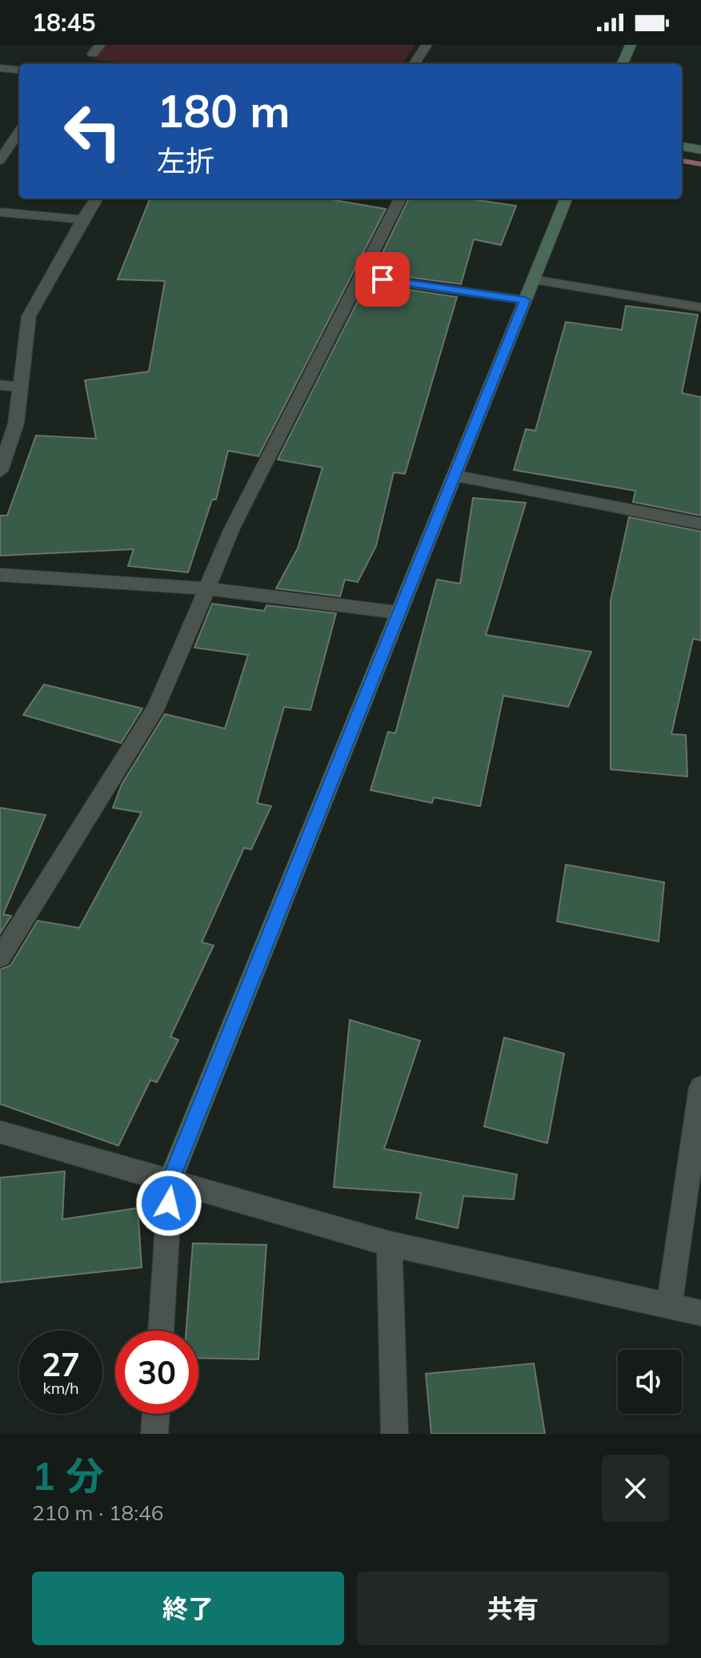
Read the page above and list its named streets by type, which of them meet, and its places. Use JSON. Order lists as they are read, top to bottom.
{
  "page": {
    "status": "18:45",
    "turn": ["180 m", "左折"],
    "speed": "27 km/h",
    "limit": "30",
    "heading": ["1 分", "210 m · 18:46"],
    "buttons": ["終了", "共有"]
  }
}
